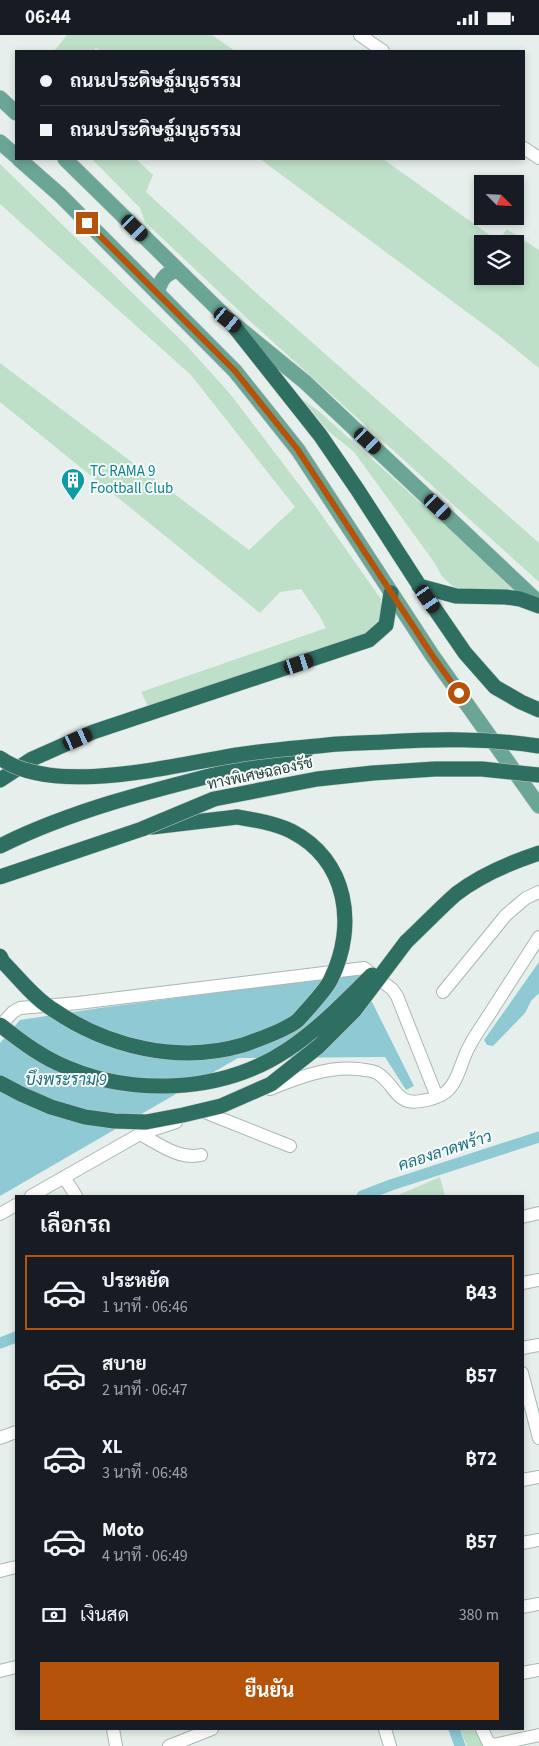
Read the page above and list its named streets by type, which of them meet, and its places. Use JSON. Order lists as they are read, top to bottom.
{
  "streets": {
    "highway": ["ทางพิเศษฉลองรัช"]
  },
  "water": ["บึงพระราม 9", "คลองลาดพร้าว"],
  "places": {
    "building": ["TC RAMA 9 Football Club"]
  },
  "north": "bottom right",
  "page": {
    "status": "06:44",
    "banner": ["ถนนประดิษฐ์มนูธรรม", "ถนนประดิษฐ์มนูธรรม"],
    "heading": "เลือกรถ",
    "list": [
      {
        "name": "ประหยัด",
        "note": "1 นาที · 06:46",
        "value": "฿43"
      },
      {
        "name": "สบาย",
        "note": "2 นาที · 06:47",
        "value": "฿57"
      },
      {
        "name": "XL",
        "note": "3 นาที · 06:48",
        "value": "฿72"
      },
      {
        "name": "Moto",
        "note": "4 นาที · 06:49",
        "value": "฿57"
      }
    ],
    "pay": ["เงินสด", "380 m"],
    "buttons": "ยืนยัน"
  }
}
